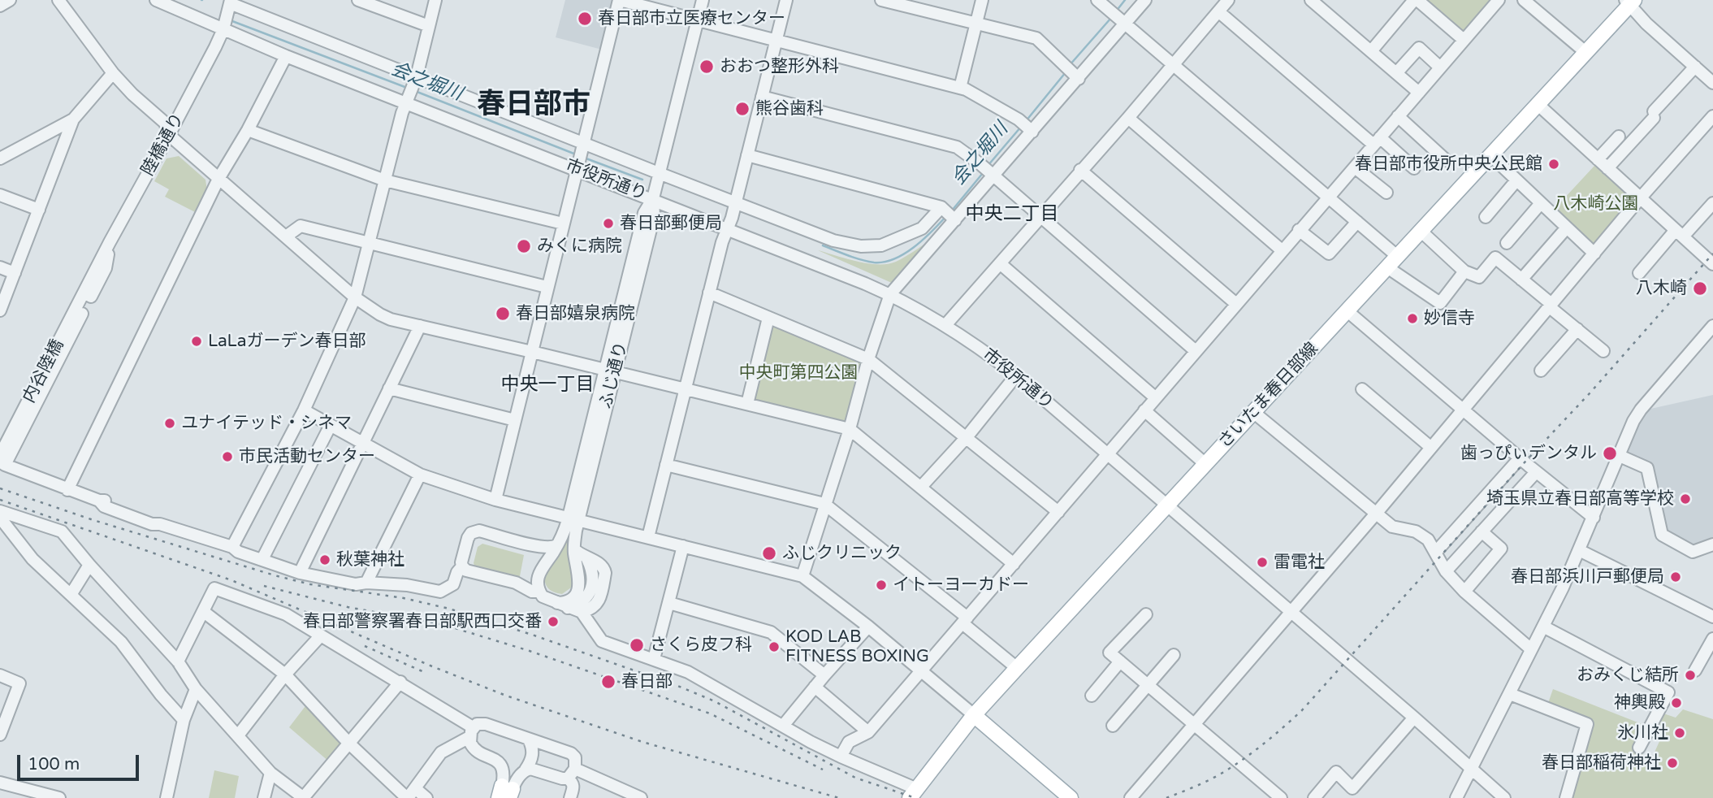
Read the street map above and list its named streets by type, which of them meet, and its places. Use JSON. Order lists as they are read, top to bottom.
{
  "streets": {
    "main road": ["さいたま春日部線"],
    "street": [
      "陸橋通り",
      "市役所通り",
      "内谷陸橋",
      "ふじ通り"
    ]
  },
  "crossings": [
    ["陸橋通り", "市役所通り"],
    ["陸橋通り", "内谷陸橋"],
    ["市役所通り", "ふじ通り"],
    ["市役所通り", "さいたま春日部線"]
  ],
  "districts": ["春日部市", "中央二丁目", "中央一丁目"],
  "water": ["会之堀川"],
  "parks": ["八木崎公園", "中央町第四公園"],
  "places": [
    "春日部市立医療センター",
    "おおつ整形外科",
    "熊谷歯科",
    "春日部市役所中央公民館",
    "春日部郵便局",
    "みくに病院",
    "八木崎",
    "春日部嬉泉病院",
    "妙信寺",
    "LaLaガーデン春日部",
    "ユナイテッド・シネマ",
    "歯っぴぃデンタル",
    "市民活動センター",
    "埼玉県立春日部高等学校",
    "ふじクリニック",
    "秋葉神社",
    "雷電社",
    "春日部浜川戸郵便局",
    "イトーヨーカドー",
    "春日部警察署春日部駅西口交番",
    "さくら皮フ科",
    "KOD LAB FITNESS BOXING",
    "おみくじ結所",
    "春日部",
    "神輿殿",
    "氷川社",
    "春日部稲荷神社"
  ],
  "scale_bar": "100 m"
}
